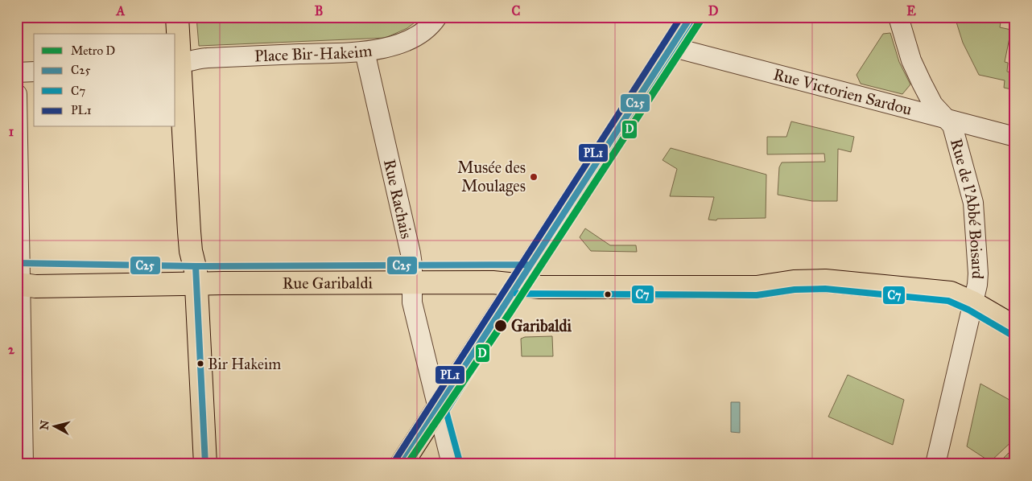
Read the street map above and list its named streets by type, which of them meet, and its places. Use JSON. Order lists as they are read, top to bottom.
{
  "streets": {
    "main road": ["Rue Garibaldi"],
    "street": [
      "Place Bir-Hakeim",
      "Rue Victorien Sardou",
      "Rue Rachais",
      "Rue de l'Abbé Boisard"
    ]
  },
  "crossings": [
    ["Place Bir-Hakeim", "Rue Rachais"],
    ["Rue Victorien Sardou", "Rue de l'Abbé Boisard"],
    ["Rue Rachais", "Rue Garibaldi"],
    ["Rue de l'Abbé Boisard", "Rue Garibaldi"]
  ],
  "places": ["Musée des Moulages", "Garibaldi", "Bir Hakeim"],
  "lines": [
    "metro line D",
    "transit line C25",
    "transit line PL1",
    "transit line C7"
  ],
  "legend": [
    "Metro D",
    "C25",
    "C7",
    "PL1"
  ],
  "north": "left",
  "grid": {
    "columns": [
      "A",
      "B",
      "C",
      "D",
      "E"
    ],
    "rows": ["1", "2"]
  }
}
